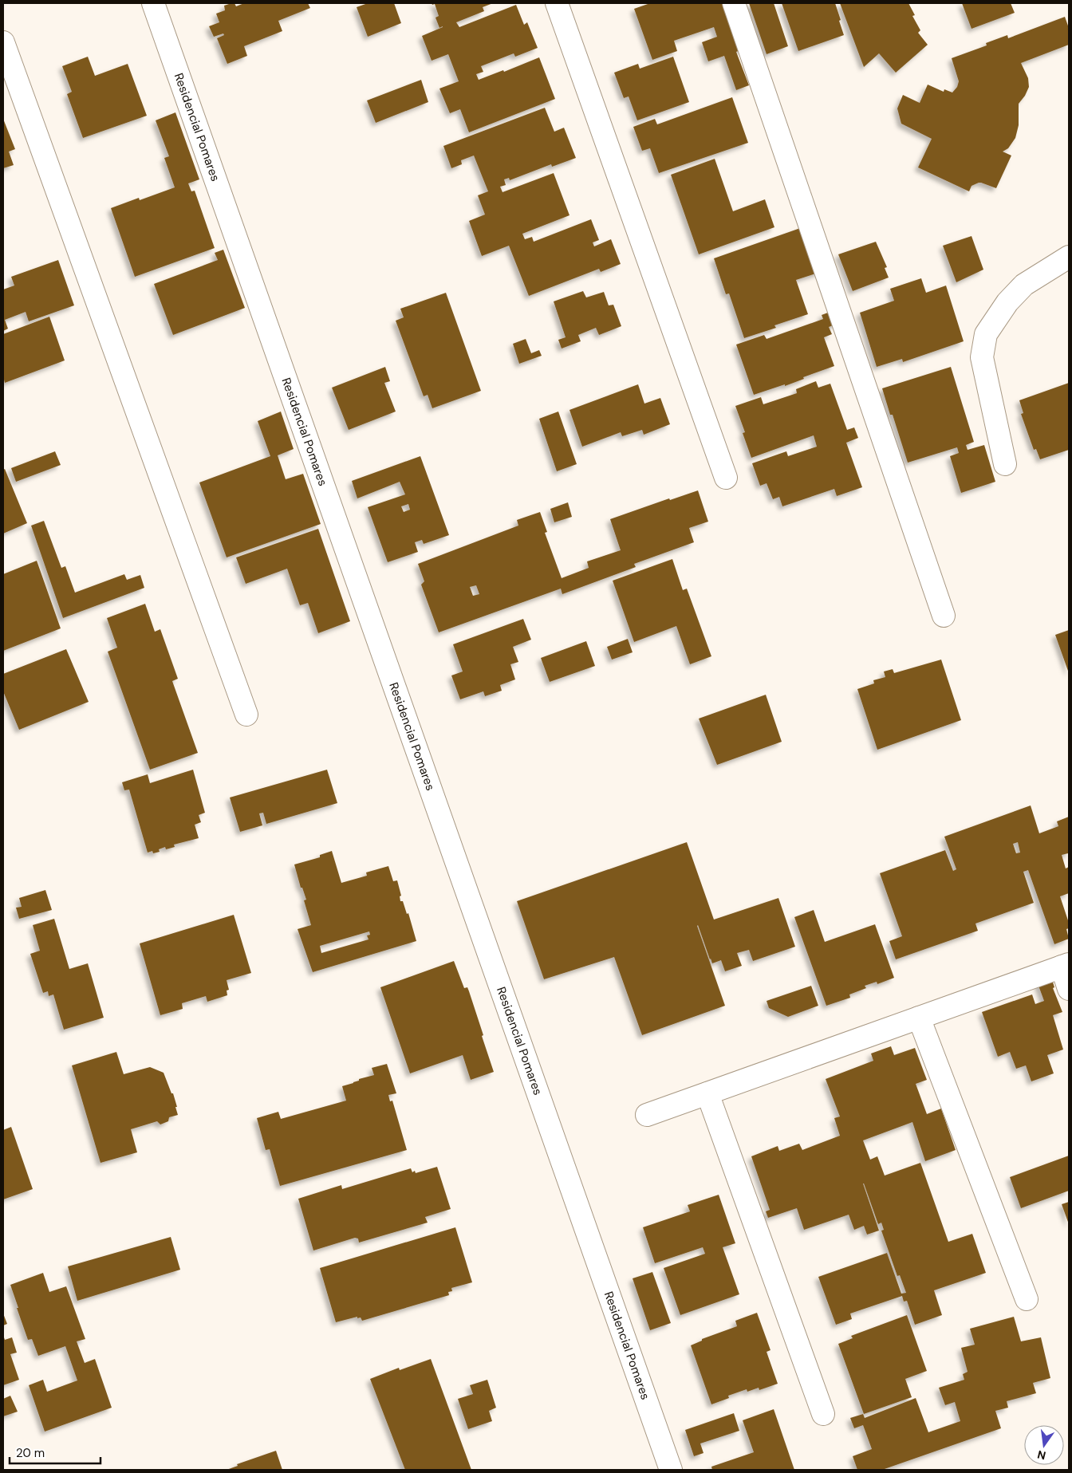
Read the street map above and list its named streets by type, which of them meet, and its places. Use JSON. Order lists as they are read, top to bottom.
{
  "streets": {
    "street": ["Residencial Pomares"]
  },
  "scale_bar": "20 m",
  "north": "bottom"
}
